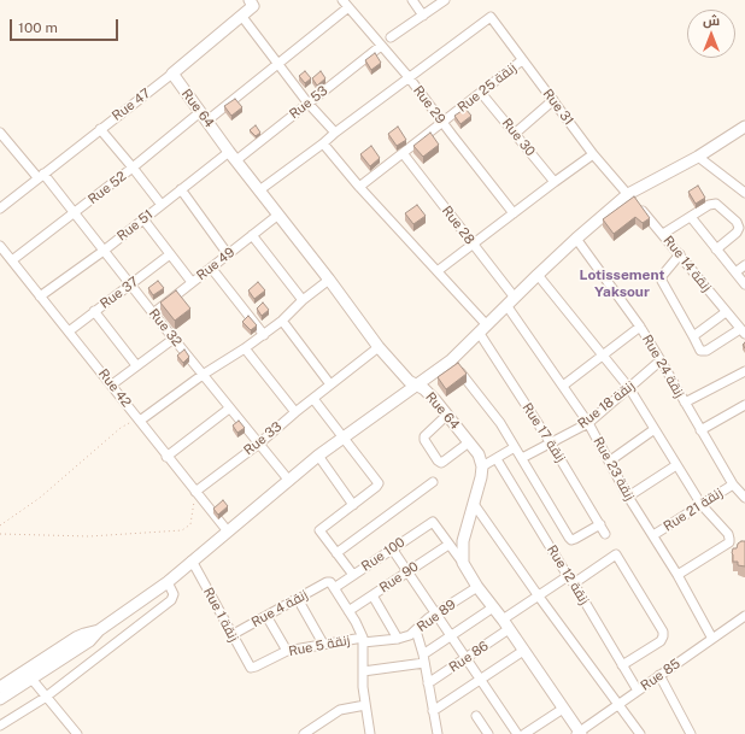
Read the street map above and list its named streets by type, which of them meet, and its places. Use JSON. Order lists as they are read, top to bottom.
{
  "streets": {
    "street": [
      "Rue 25 زنقة",
      "Rue 53",
      "Rue 47",
      "Rue 29",
      "Rue 31",
      "Rue 64",
      "Rue 30",
      "Rue 52",
      "Rue 51",
      "Rue 28",
      "Rue 49",
      "Rue 14 زنقة",
      "Rue 37",
      "Rue 32",
      "Rue 24 زنقة",
      "Rue 42",
      "Rue 18 زنقة",
      "Rue 17 زنقة",
      "Rue 33",
      "Rue 23 زنقة",
      "Rue 21 زنقة",
      "Rue 100",
      "Rue 12 زنقة",
      "Rue 90",
      "Rue 4 زنقة",
      "Rue 1 زنقة",
      "Rue 89",
      "Rue 5 زنقة",
      "Rue 86",
      "Rue 85"
    ]
  },
  "crossings": [
    ["Rue 25 زنقة", "Rue 29"],
    ["Rue 25 زنقة", "Rue 31"],
    ["Rue 25 زنقة", "Rue 30"],
    ["Rue 25 زنقة", "Rue 28"],
    ["Rue 53", "Rue 29"],
    ["Rue 53", "Rue 64"],
    ["Rue 53", "Rue 51"],
    ["Rue 47", "Rue 64"],
    ["Rue 47", "Rue 32"],
    ["Rue 29", "Rue 31"],
    ["Rue 29", "Rue 52"],
    ["Rue 31", "Rue 14 زنقة"],
    ["Rue 64", "Rue 52"],
    ["Rue 64", "Rue 51"],
    ["Rue 64", "Rue 49"],
    ["Rue 52", "Rue 32"],
    ["Rue 52", "Rue 42"],
    ["Rue 51", "Rue 32"],
    ["Rue 51", "Rue 42"],
    ["Rue 28", "Rue 23 زنقة"],
    ["Rue 49", "Rue 32"],
    ["Rue 37", "Rue 32"],
    ["Rue 37", "Rue 42"],
    ["Rue 32", "Rue 33"],
    ["Rue 24 زنقة", "Rue 18 زنقة"],
    ["Rue 24 زنقة", "Rue 21 زنقة"],
    ["Rue 42", "Rue 33"],
    ["Rue 18 زنقة", "Rue 17 زنقة"],
    ["Rue 18 زنقة", "Rue 23 زنقة"],
    ["Rue 23 زنقة", "Rue 21 زنقة"],
    ["Rue 23 زنقة", "Rue 85"],
    ["Rue 100", "Rue 90"],
    ["Rue 100", "Rue 4 زنقة"],
    ["Rue 12 زنقة", "Rue 86"],
    ["Rue 12 زنقة", "Rue 85"],
    ["Rue 4 زنقة", "Rue 1 زنقة"],
    ["Rue 1 زنقة", "Rue 5 زنقة"],
    ["Rue 89", "Rue 5 زنقة"]
  ],
  "districts": ["Lotissement Yaksour"],
  "scale_bar": "100 m",
  "north": "top"
}
